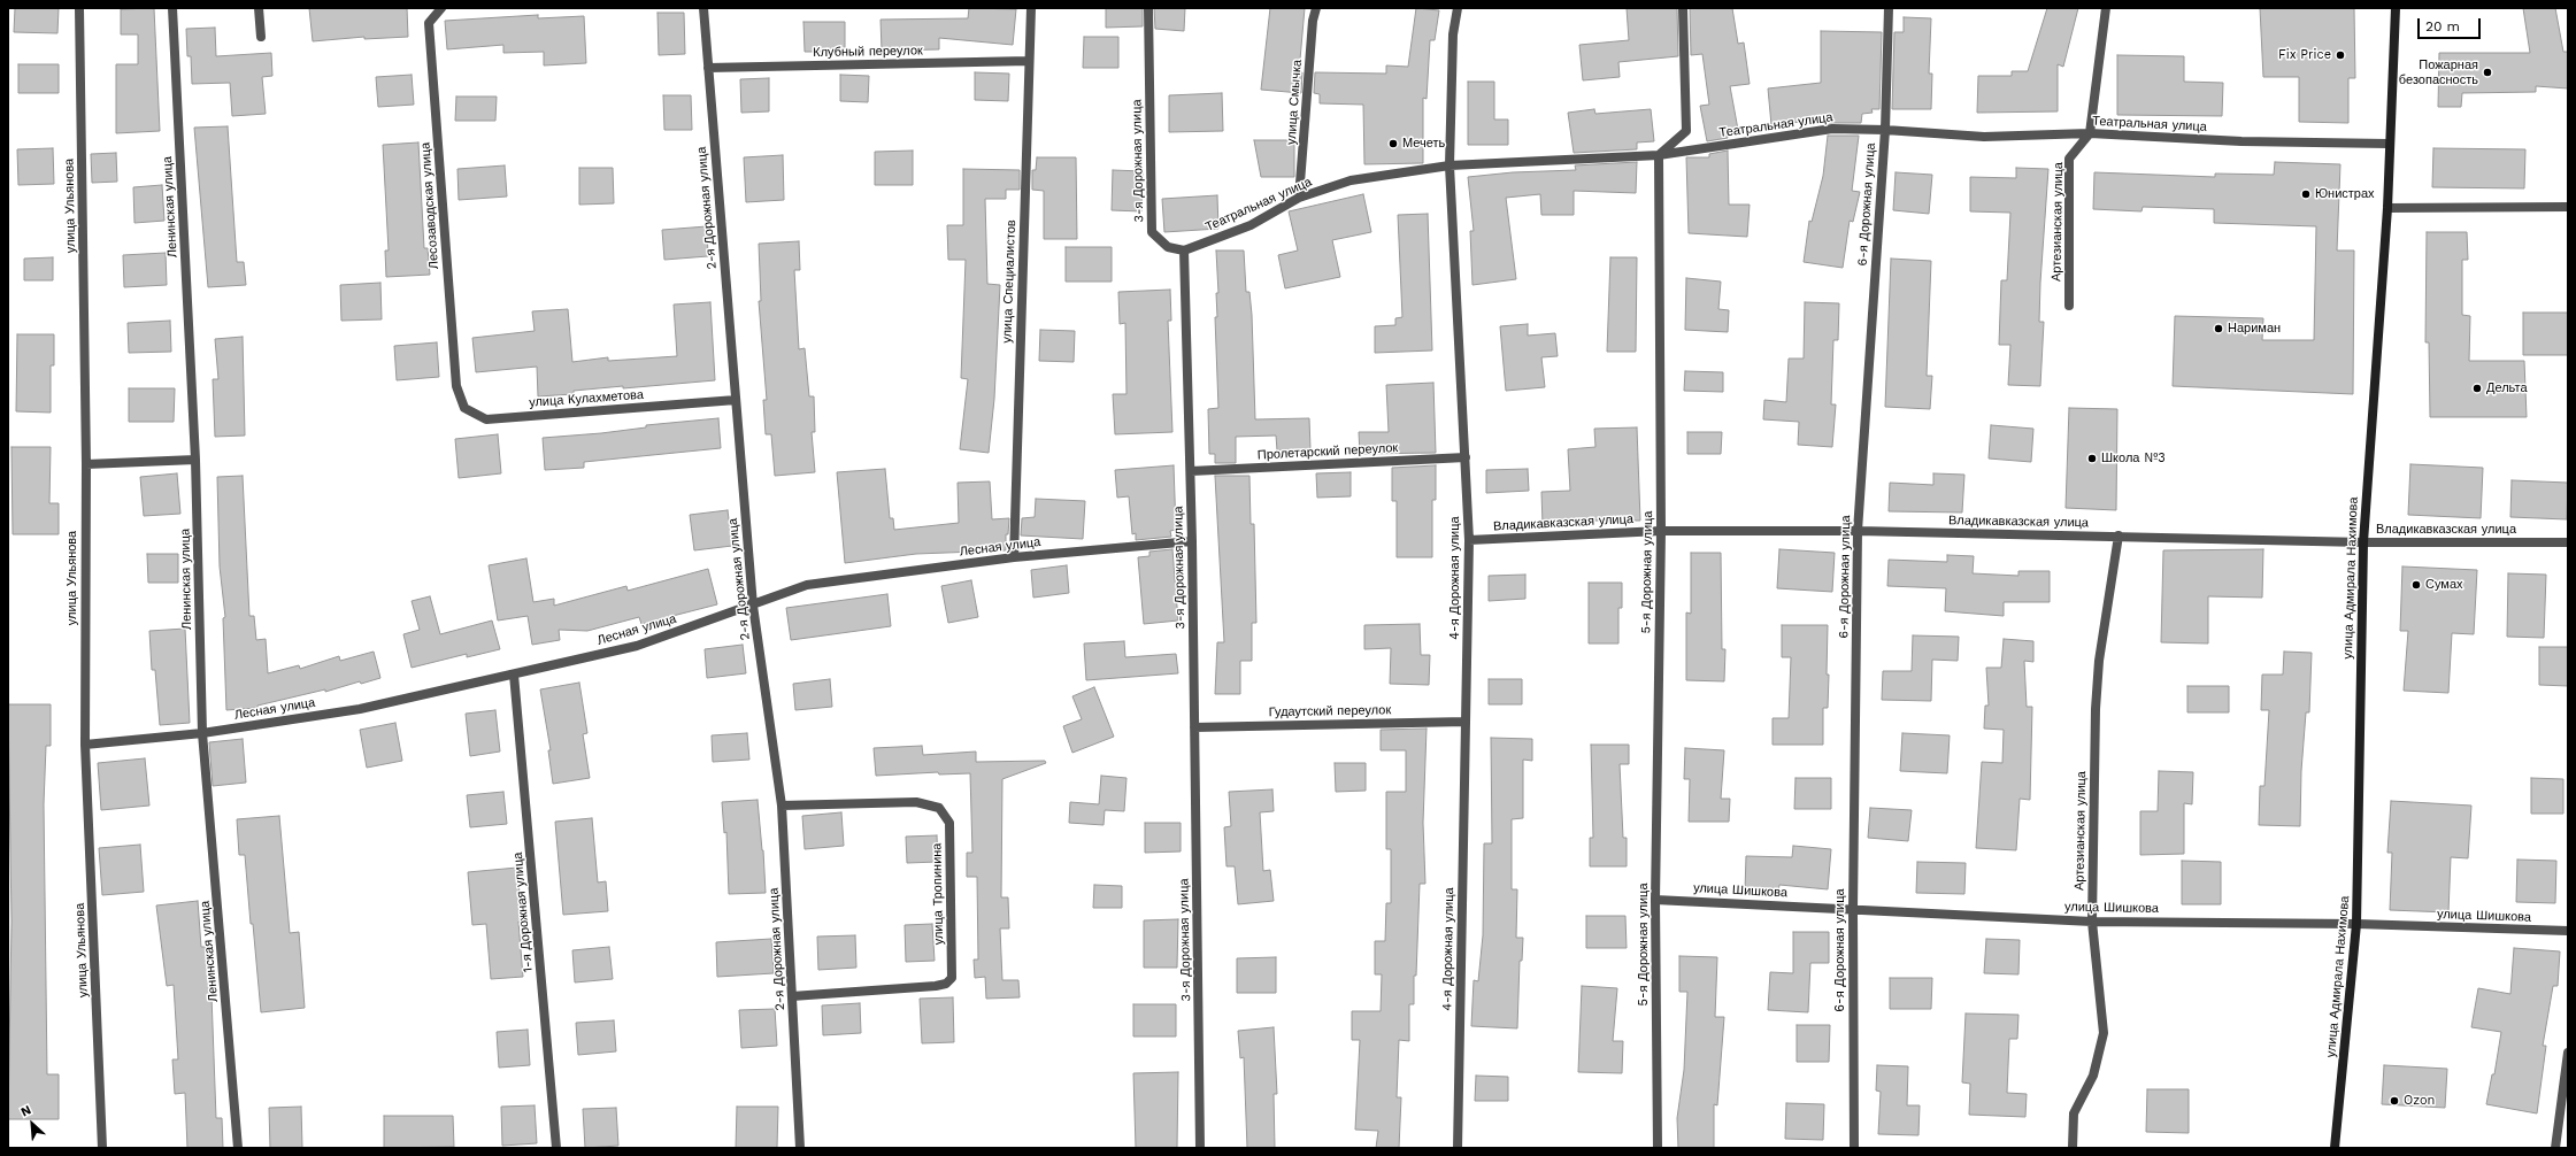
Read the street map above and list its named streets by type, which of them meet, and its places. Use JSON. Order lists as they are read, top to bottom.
{
  "streets": {
    "main road": ["улица Адмирала Нахимова"],
    "street": [
      "Клубный переулок",
      "улица Смычка",
      "Театральная улица",
      "3-я Дорожная улица",
      "6-я Дорожная улица",
      "улица Ульянова",
      "Лесозаводская улица",
      "Ленинская улица",
      "2-я Дорожная улица",
      "Артезианская улица",
      "улица Специалистов",
      "улица Кулахметова",
      "Пролетарский переулок",
      "Владикавказская улица",
      "Лесная улица",
      "5-я Дорожная улица",
      "4-я Дорожная улица",
      "Гудаутский переулок",
      "улица Шишкова",
      "улица Тропинина",
      "1-я Дорожная улица"
    ]
  },
  "crossings": [
    ["Клубный переулок", "2-я Дорожная улица"],
    ["Клубный переулок", "улица Специалистов"],
    ["улица Смычка", "Театральная улица"],
    ["Театральная улица", "3-я Дорожная улица"],
    ["Театральная улица", "6-я Дорожная улица"],
    ["Театральная улица", "Артезианская улица"],
    ["Театральная улица", "5-я Дорожная улица"],
    ["Театральная улица", "4-я Дорожная улица"],
    ["Театральная улица", "улица Адмирала Нахимова"],
    ["3-я Дорожная улица", "Пролетарский переулок"],
    ["3-я Дорожная улица", "Лесная улица"],
    ["3-я Дорожная улица", "Гудаутский переулок"],
    ["6-я Дорожная улица", "Владикавказская улица"],
    ["6-я Дорожная улица", "улица Шишкова"],
    ["улица Ульянова", "Лесная улица"],
    ["Лесозаводская улица", "улица Кулахметова"],
    ["Ленинская улица", "Лесная улица"],
    ["2-я Дорожная улица", "улица Кулахметова"],
    ["2-я Дорожная улица", "Лесная улица"],
    ["2-я Дорожная улица", "улица Тропинина"],
    ["Артезианская улица", "Владикавказская улица"],
    ["Артезианская улица", "улица Шишкова"],
    ["улица Специалистов", "Лесная улица"],
    ["Пролетарский переулок", "4-я Дорожная улица"],
    ["Владикавказская улица", "5-я Дорожная улица"],
    ["Владикавказская улица", "4-я Дорожная улица"],
    ["Владикавказская улица", "улица Адмирала Нахимова"],
    ["Лесная улица", "1-я Дорожная улица"],
    ["5-я Дорожная улица", "улица Шишкова"],
    ["4-я Дорожная улица", "Гудаутский переулок"],
    ["улица Адмирала Нахимова", "улица Шишкова"]
  ],
  "places": [
    "Fix Price",
    "Пожарная безопасность",
    "Мечеть",
    "Юнистрах",
    "Нариман",
    "Дельта",
    "Школа №3",
    "Сумах",
    "Ozon"
  ],
  "scale_bar": "20 m",
  "north": "top left"
}
